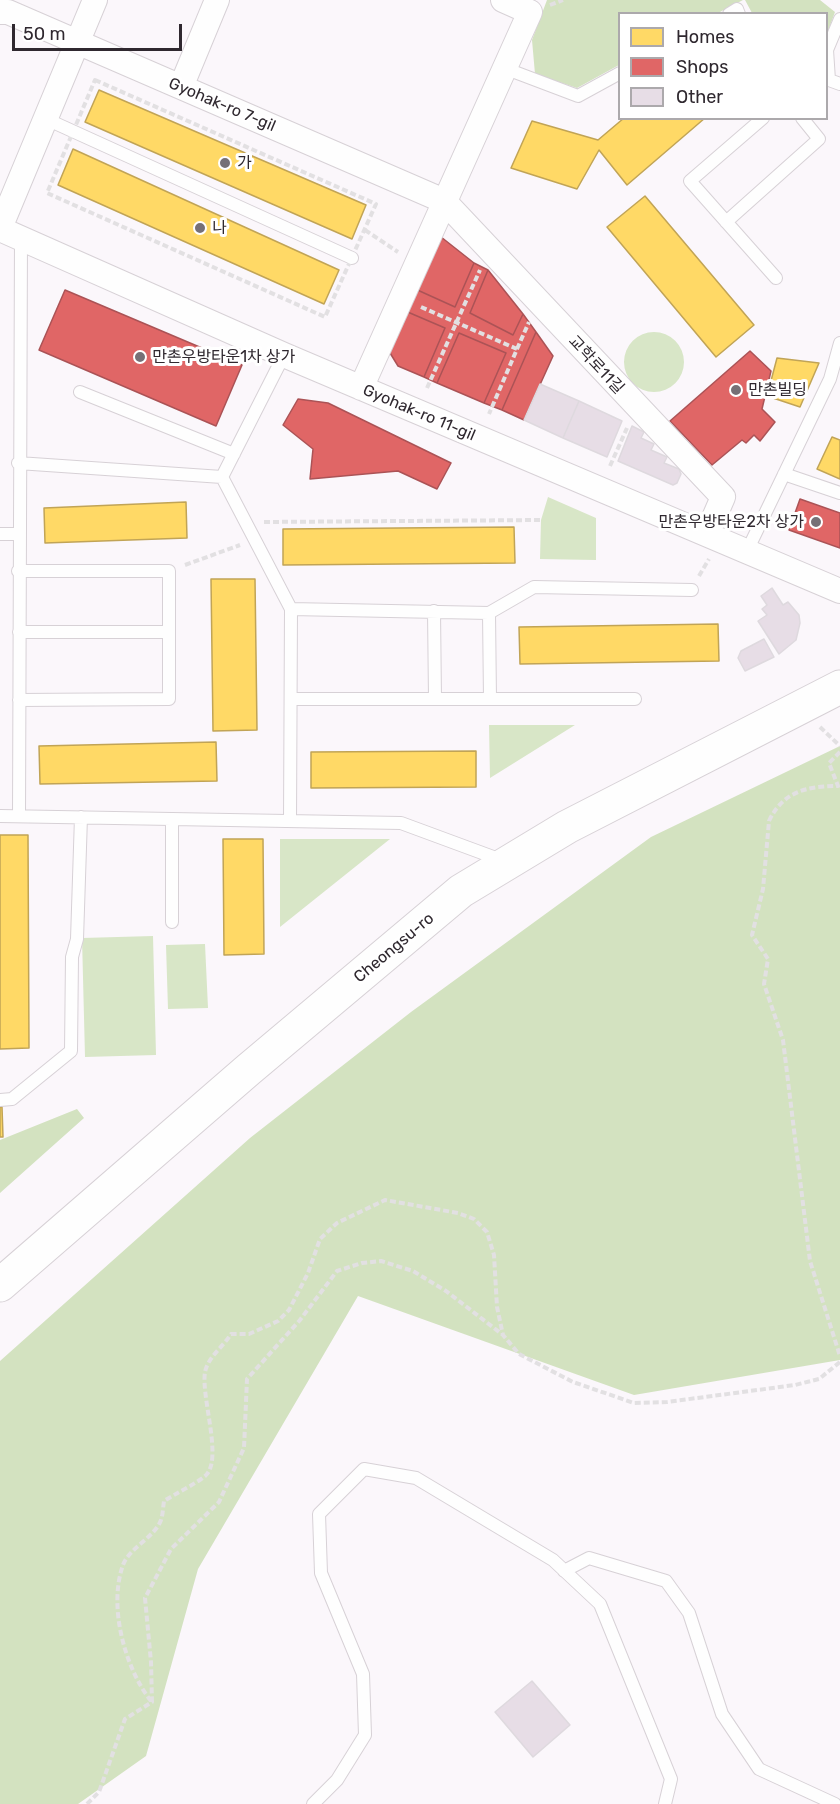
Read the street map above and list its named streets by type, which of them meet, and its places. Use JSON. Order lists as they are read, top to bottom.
{
  "streets": {
    "main road": ["Cheongsu-ro"],
    "street": ["Gyohak-ro 7-gil", "교학로11길", "Gyohak-ro 11-gil"]
  },
  "crossings": [
    ["Gyohak-ro 7-gil", "교학로11길"],
    ["교학로11길", "Gyohak-ro 11-gil"]
  ],
  "places": [
    "가",
    "나",
    "만촌우방타운1차 상가",
    "만촌빌딩",
    "만촌우방타운2차 상가"
  ],
  "legend": ["Homes", "Shops", "Other"],
  "scale_bar": "50 m"
}
